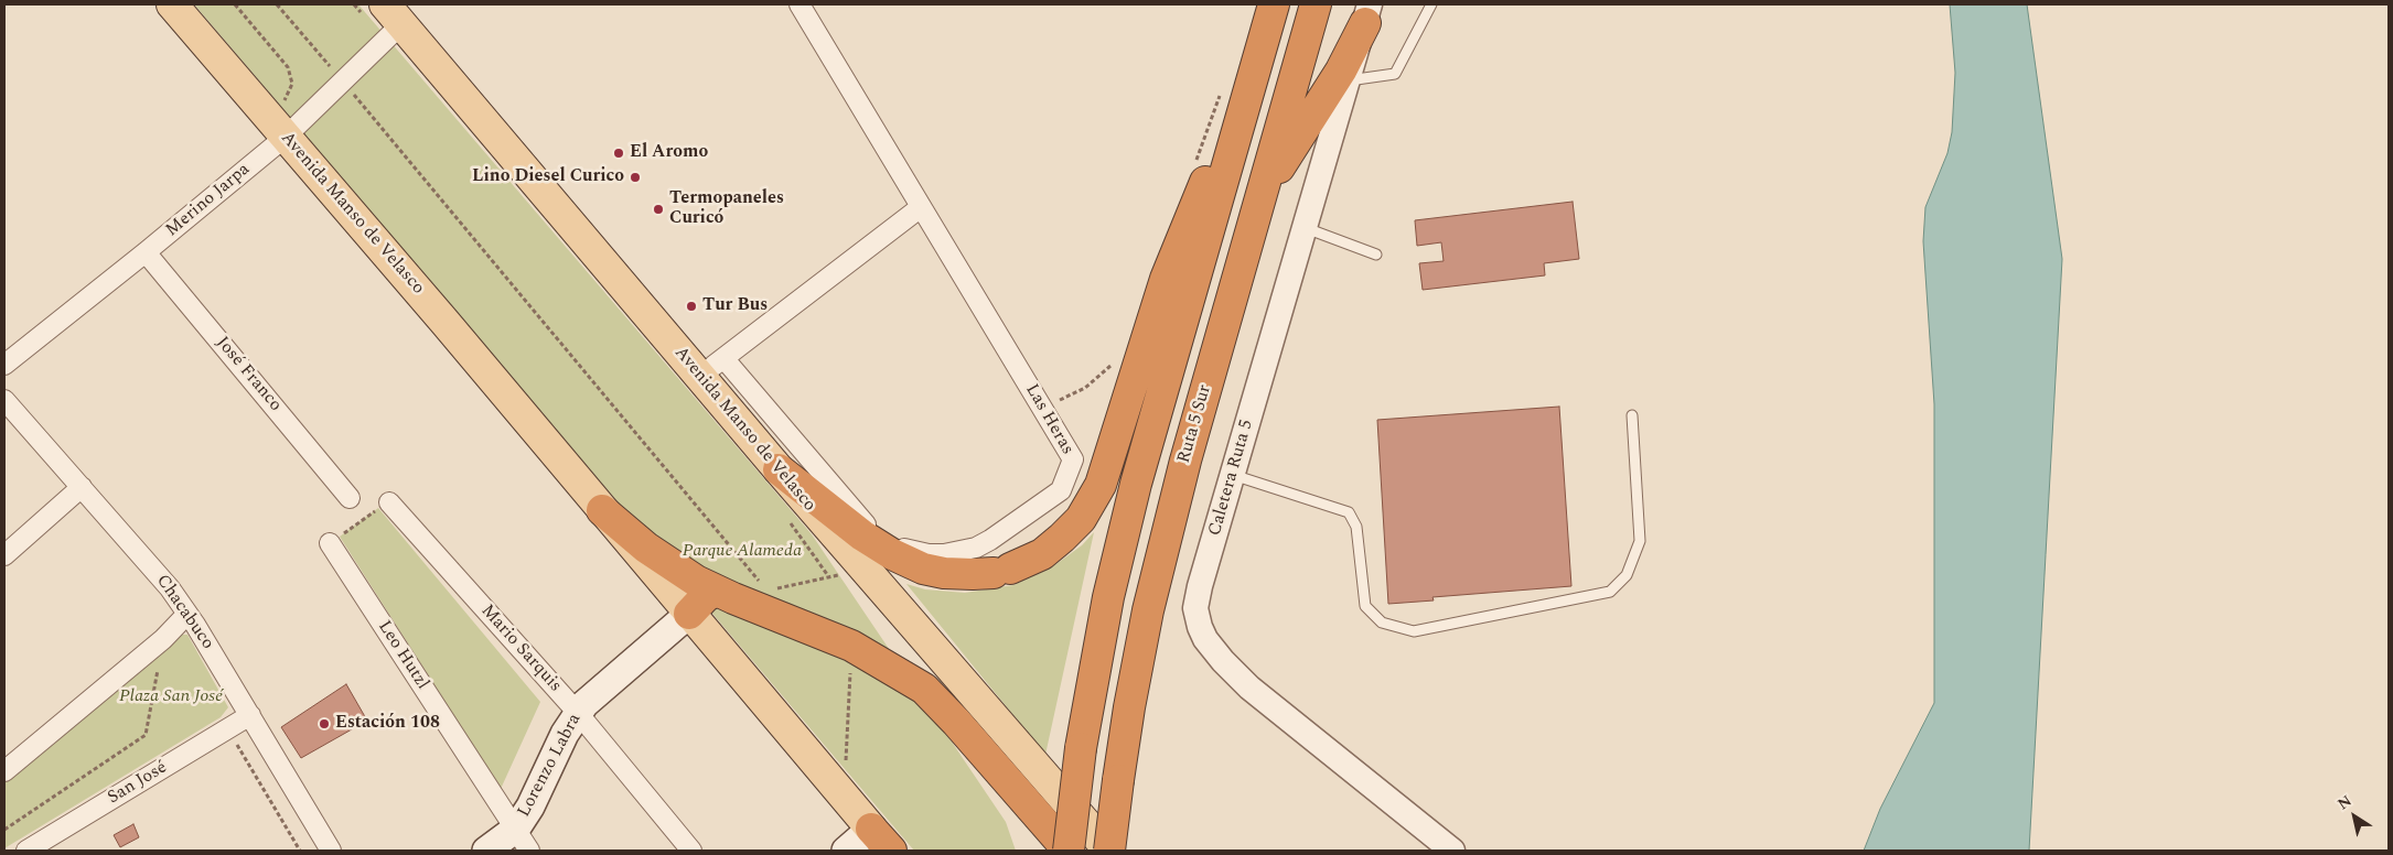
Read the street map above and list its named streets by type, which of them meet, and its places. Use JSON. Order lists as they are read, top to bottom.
{
  "streets": {
    "highway": ["Ruta 5 Sur"],
    "main road": ["Avenida Manso de Velasco", "Lorenzo Labra"],
    "street": [
      "Merino Jarpa",
      "José Franco",
      "Las Heras",
      "Caletera Ruta 5",
      "Chacabuco",
      "Mario Sarquis",
      "Leo Hutzl",
      "San José"
    ]
  },
  "crossings": [
    ["Merino Jarpa", "Avenida Manso de Velasco"],
    ["Merino Jarpa", "José Franco"],
    ["Avenida Manso de Velasco", "Ruta 5 Sur"],
    ["Avenida Manso de Velasco", "Lorenzo Labra"],
    ["Chacabuco", "San José"],
    ["Mario Sarquis", "Lorenzo Labra"],
    ["Leo Hutzl", "Lorenzo Labra"]
  ],
  "parks": ["Parque Alameda", "Plaza San José"],
  "places": [
    "El Aromo",
    "Lino Diesel Curico",
    "Termopaneles Curicó",
    "Tur Bus",
    "Estación 108"
  ],
  "north": "top left"
}
